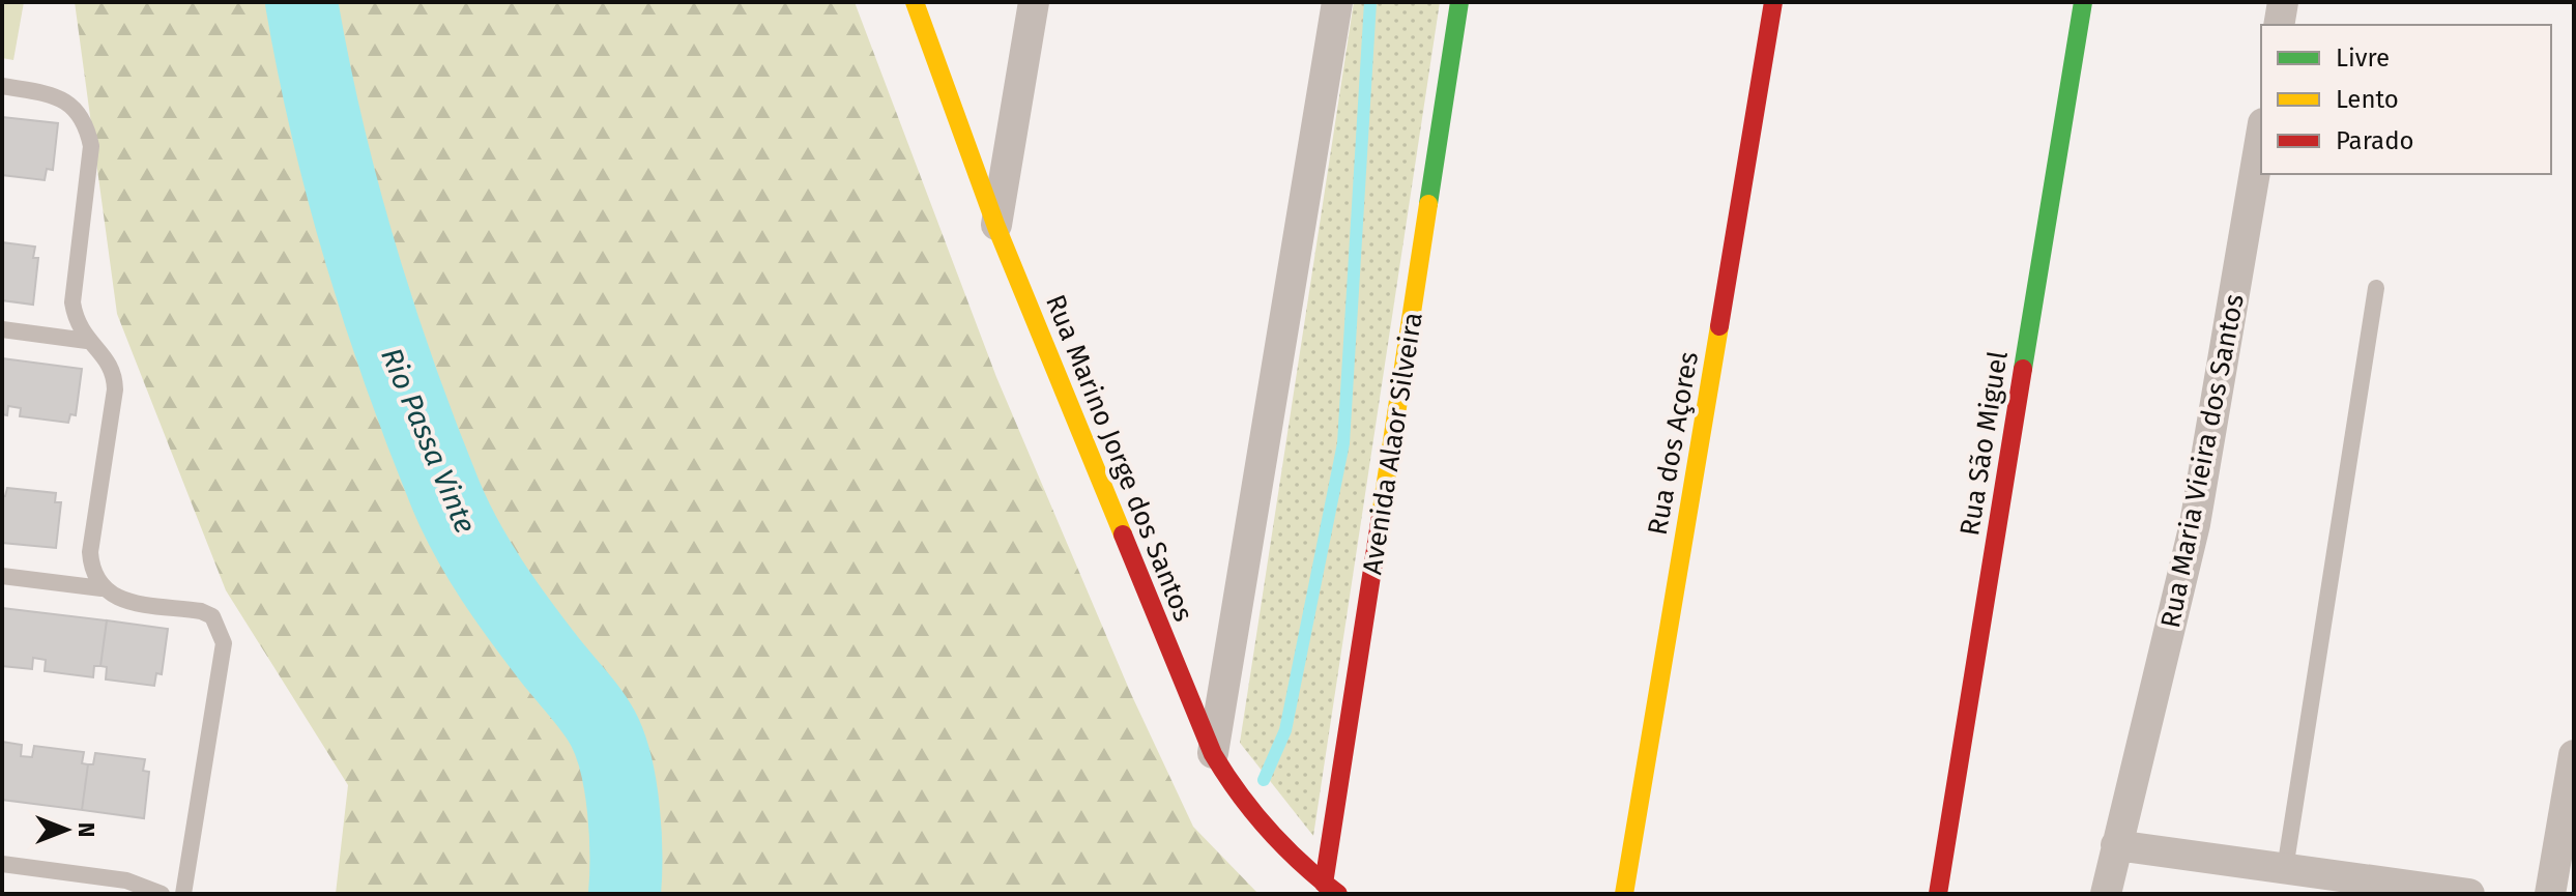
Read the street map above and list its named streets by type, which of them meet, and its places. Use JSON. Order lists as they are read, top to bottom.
{
  "streets": {
    "street": [
      "Avenida Alaor Silveira",
      "Rua dos Açores",
      "Rua São Miguel",
      "Rua Marino Jorge dos Santos",
      "Rua Maria Vieira dos Santos"
    ]
  },
  "crossings": [
    ["Avenida Alaor Silveira", "Rua Marino Jorge dos Santos"]
  ],
  "water": ["Rio Passa Vinte"],
  "legend": ["Livre", "Lento", "Parado"],
  "north": "right"
}
